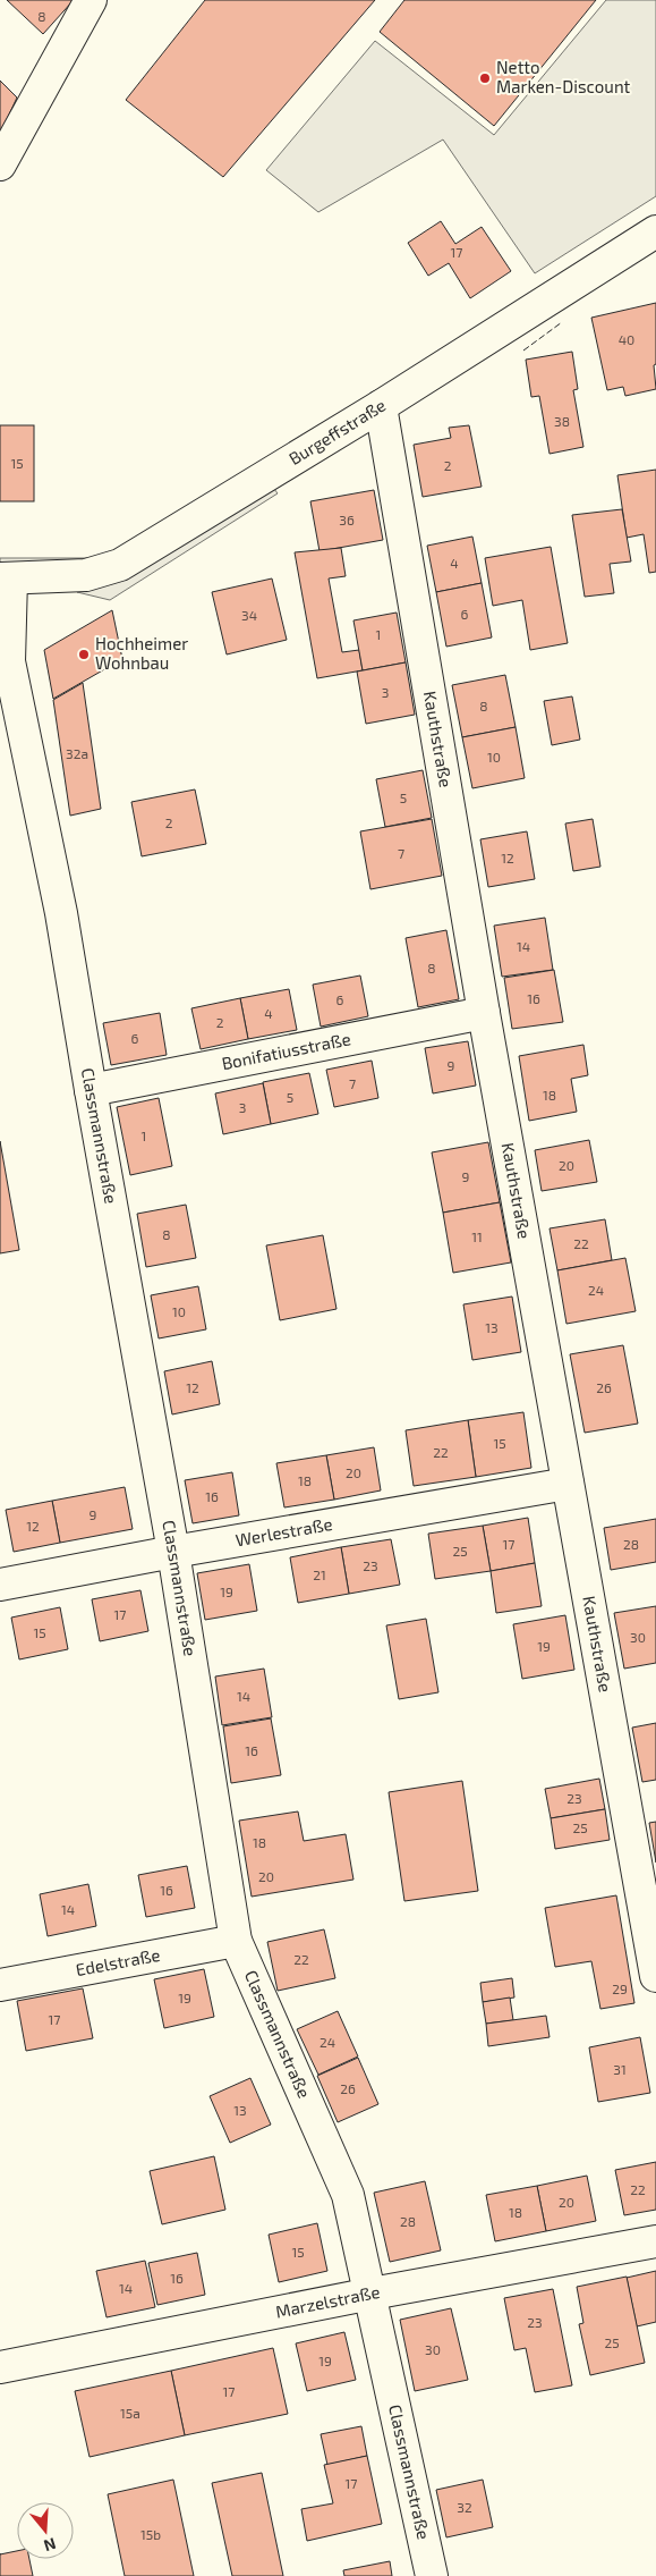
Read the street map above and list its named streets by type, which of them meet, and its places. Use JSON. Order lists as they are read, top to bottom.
{
  "streets": {
    "street": [
      "Burgeffstraße",
      "Kauthstraße",
      "Bonifatiusstraße",
      "Classmannstraße",
      "Werlestraße",
      "Edelstraße",
      "Marzelstraße"
    ]
  },
  "crossings": [
    ["Burgeffstraße", "Kauthstraße"],
    ["Burgeffstraße", "Classmannstraße"],
    ["Kauthstraße", "Bonifatiusstraße"],
    ["Kauthstraße", "Werlestraße"],
    ["Bonifatiusstraße", "Classmannstraße"],
    ["Classmannstraße", "Werlestraße"],
    ["Classmannstraße", "Edelstraße"],
    ["Classmannstraße", "Marzelstraße"]
  ],
  "places": ["Netto Marken-Discount", "Hochheimer Wohnbau"],
  "house_numbers": [
    "8",
    "17",
    "40",
    "38",
    "15",
    "2",
    "36",
    "4",
    "6",
    "34",
    "1",
    "3",
    "8",
    "32a",
    "10",
    "5",
    "2",
    "7",
    "12",
    "14",
    "8",
    "16",
    "6",
    "4",
    "2",
    "6",
    "9",
    "7",
    "18",
    "5",
    "3",
    "1",
    "20",
    "9",
    "8",
    "11",
    "22",
    "24",
    "10",
    "13",
    "12",
    "26",
    "15",
    "22",
    "20",
    "18",
    "16",
    "9",
    "12",
    "17",
    "28",
    "25",
    "23",
    "21",
    "19",
    "17",
    "15",
    "30",
    "19",
    "14",
    "16",
    "23",
    "25",
    "18",
    "20",
    "16",
    "14",
    "22",
    "29",
    "19",
    "17",
    "24",
    "31",
    "26",
    "13",
    "22",
    "20",
    "18",
    "28",
    "15",
    "16",
    "14",
    "23",
    "25",
    "30",
    "19",
    "17",
    "15a",
    "17",
    "32",
    "15b"
  ],
  "north": "bottom"
}
